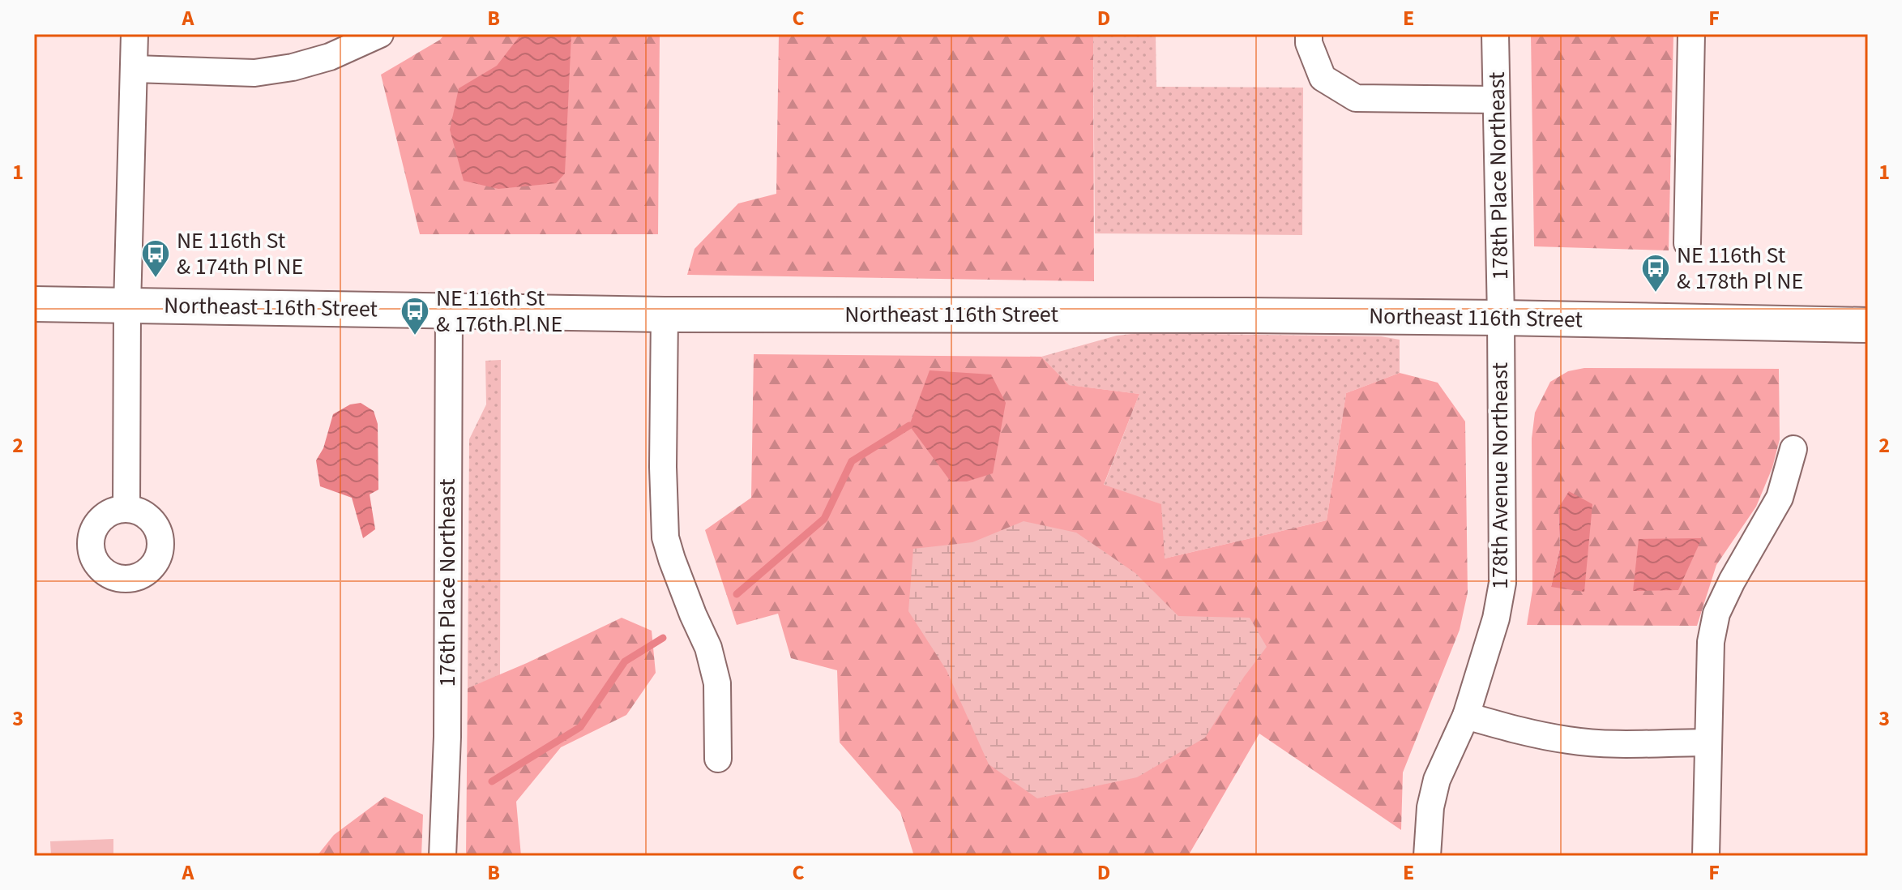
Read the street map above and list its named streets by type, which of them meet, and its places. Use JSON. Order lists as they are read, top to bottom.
{
  "streets": {
    "street": [
      "178th Place Northeast",
      "Northeast 116th Street",
      "178th Avenue Northeast",
      "176th Place Northeast"
    ]
  },
  "crossings": [
    ["178th Place Northeast", "Northeast 116th Street"],
    ["178th Place Northeast", "178th Avenue Northeast"],
    ["Northeast 116th Street", "178th Avenue Northeast"],
    ["Northeast 116th Street", "176th Place Northeast"]
  ],
  "places": {
    "bus stop": ["NE 116th St & 174th Pl NE", "NE 116th St & 178th Pl NE", "NE 116th St & 176th Pl NE"]
  },
  "grid": {
    "columns": [
      "A",
      "B",
      "C",
      "D",
      "E",
      "F"
    ],
    "rows": ["1", "2", "3"]
  }
}
